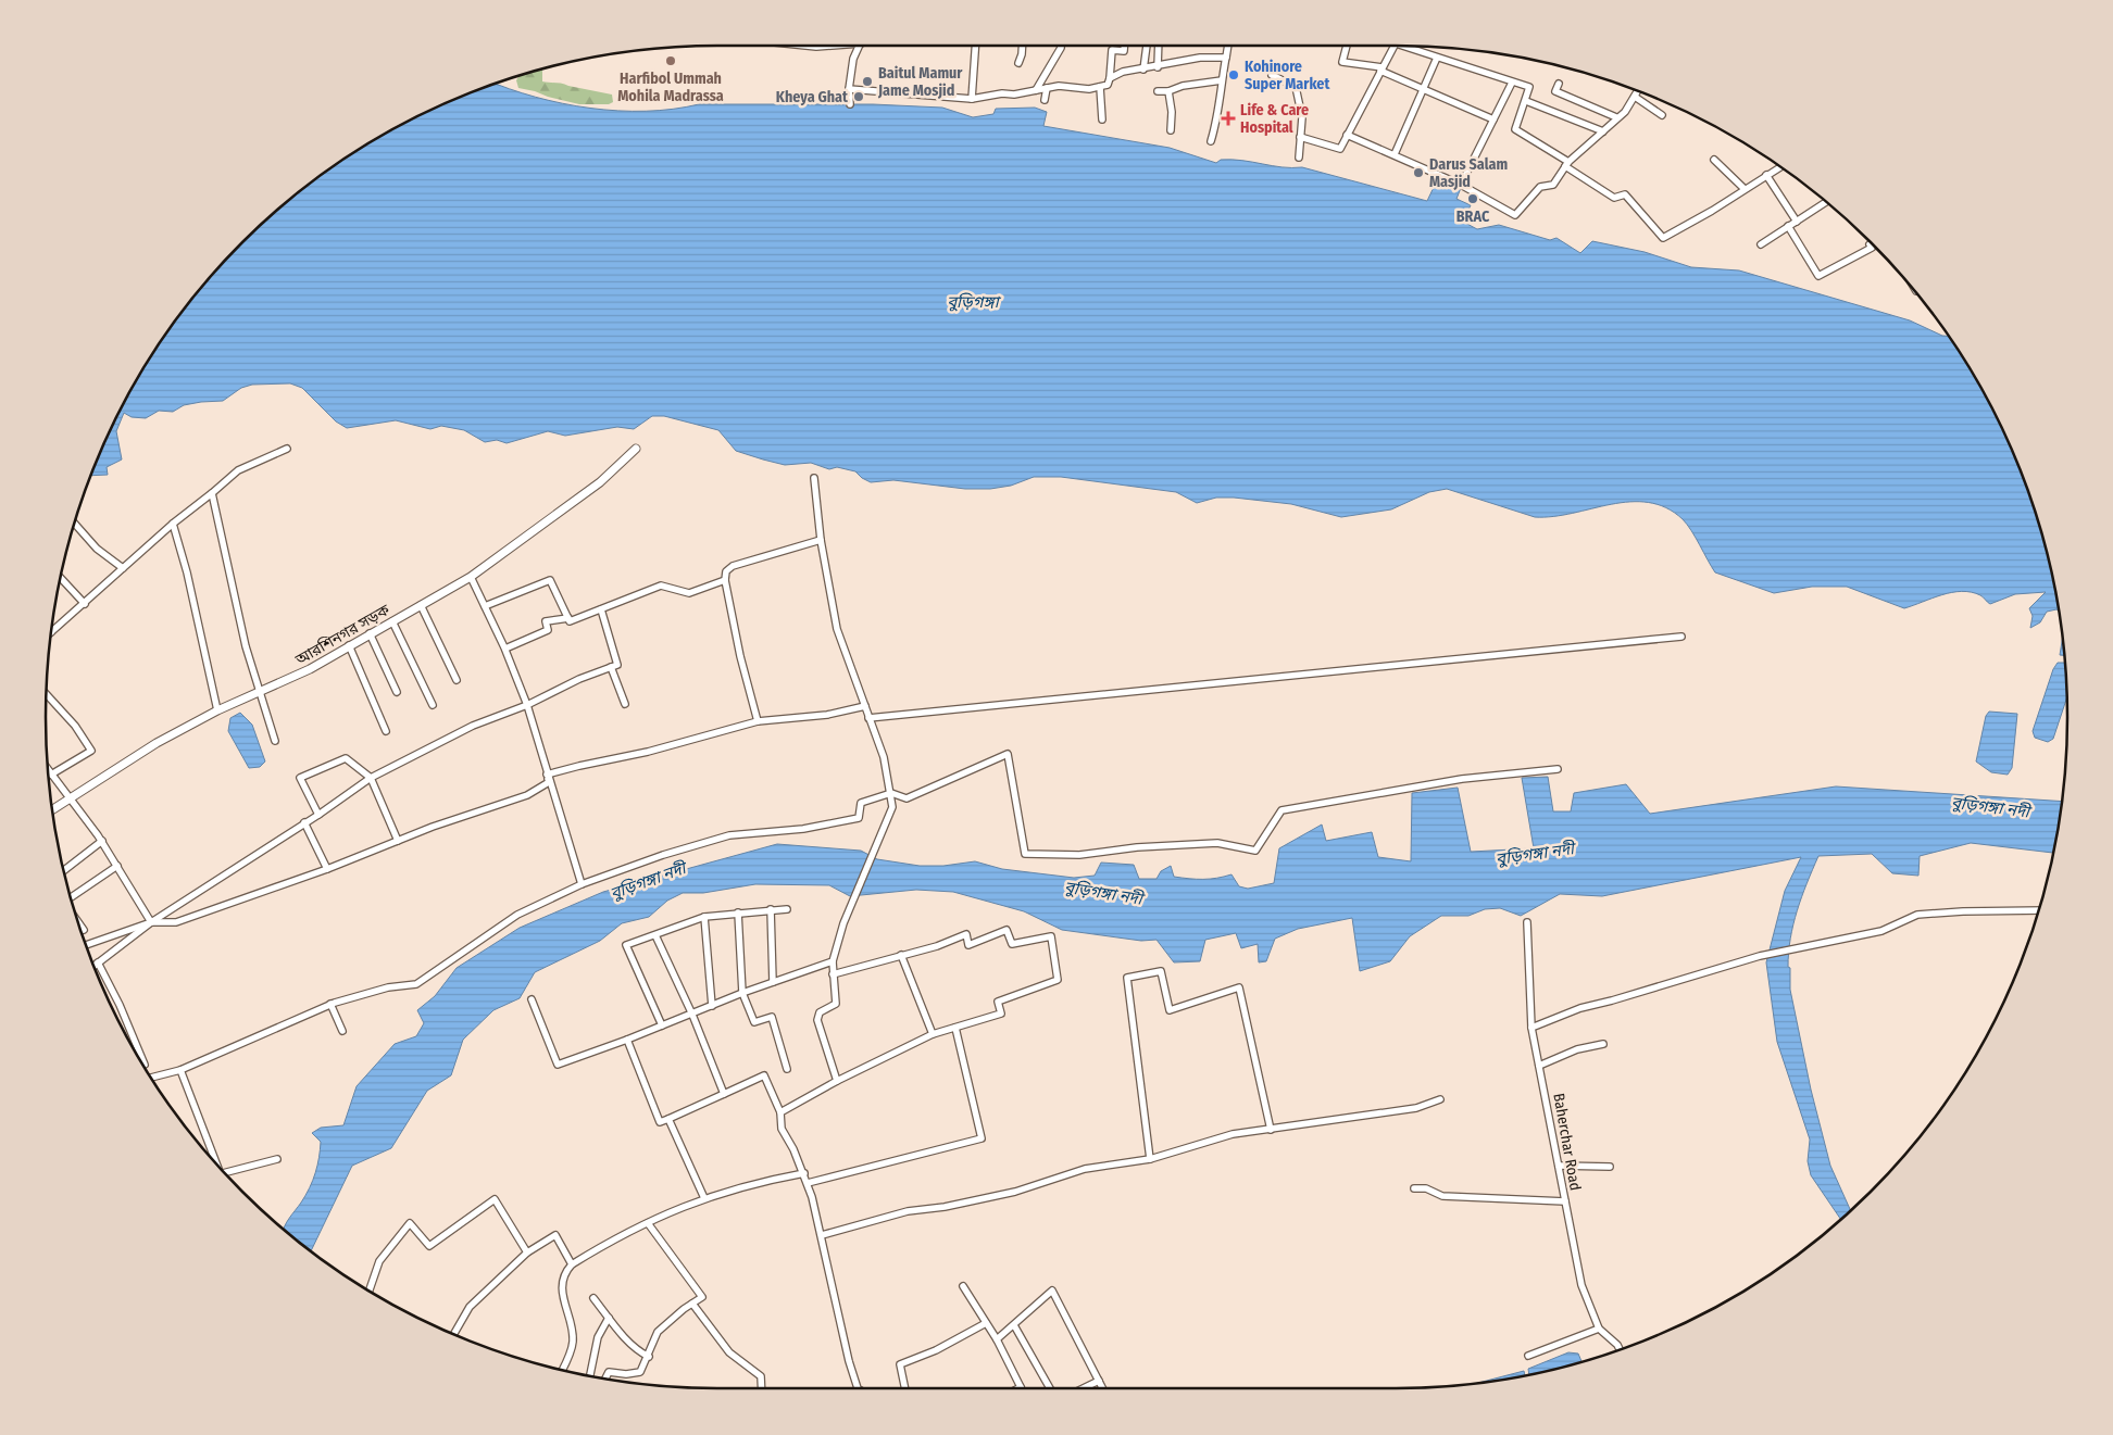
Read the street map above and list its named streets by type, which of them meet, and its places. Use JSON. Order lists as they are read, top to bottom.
{
  "streets": {
    "street": ["আরশিনগর সড়ক", "Baherchar Road"]
  },
  "water": ["বুড়িগঙ্গা", "বুড়িগঙ্গা নদী"],
  "places": {
    "other": [
      "Harfibol Ummah Mohila Madrassa",
      "Kohinore Super Market",
      "Baitul Mamur Jame Mosjid",
      "Kheya Ghat",
      "Darus Salam Masjid",
      "BRAC"
    ],
    "health": ["Life & Care Hospital"]
  }
}
